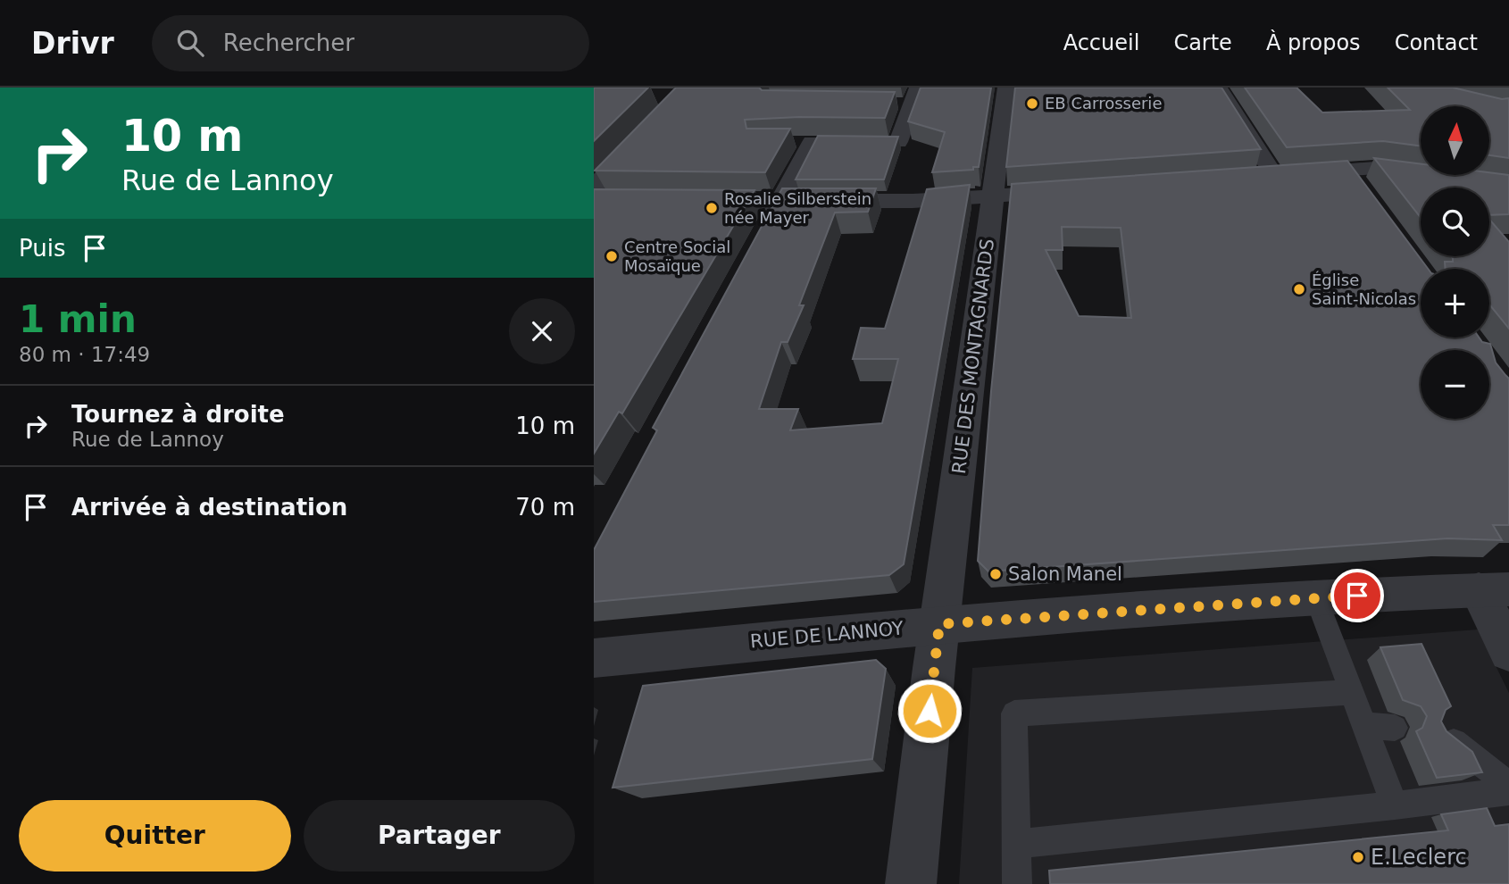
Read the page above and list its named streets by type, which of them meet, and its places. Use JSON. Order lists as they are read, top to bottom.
{
  "streets": {
    "street": ["RUE DES MONTAGNARDS", "RUE DE LANNOY"]
  },
  "crossings": [
    ["RUE DES MONTAGNARDS", "RUE DE LANNOY"]
  ],
  "places": [
    "EB Carrosserie",
    "Rosalie Silberstein née Mayer",
    "Centre Social Mosaïque",
    "Église Saint-Nicolas",
    "Salon Manel",
    "E.Leclerc"
  ],
  "north": "top",
  "page": {
    "header": "Drivr",
    "search": "Rechercher",
    "nav": [
      "Accueil",
      "Carte",
      "À propos",
      "Contact"
    ],
    "turn": ["10 m", "Rue de Lannoy"],
    "map_buttons": ["+", "−"],
    "then": "Puis",
    "heading": ["1 min", "80 m · 17:49"],
    "list": [
      {
        "name": "Tournez à droite",
        "note": "Rue de Lannoy",
        "value": "10 m"
      },
      {
        "name": "Arrivée à destination",
        "value": "70 m"
      }
    ],
    "buttons": ["Quitter", "Partager"]
  }
}
